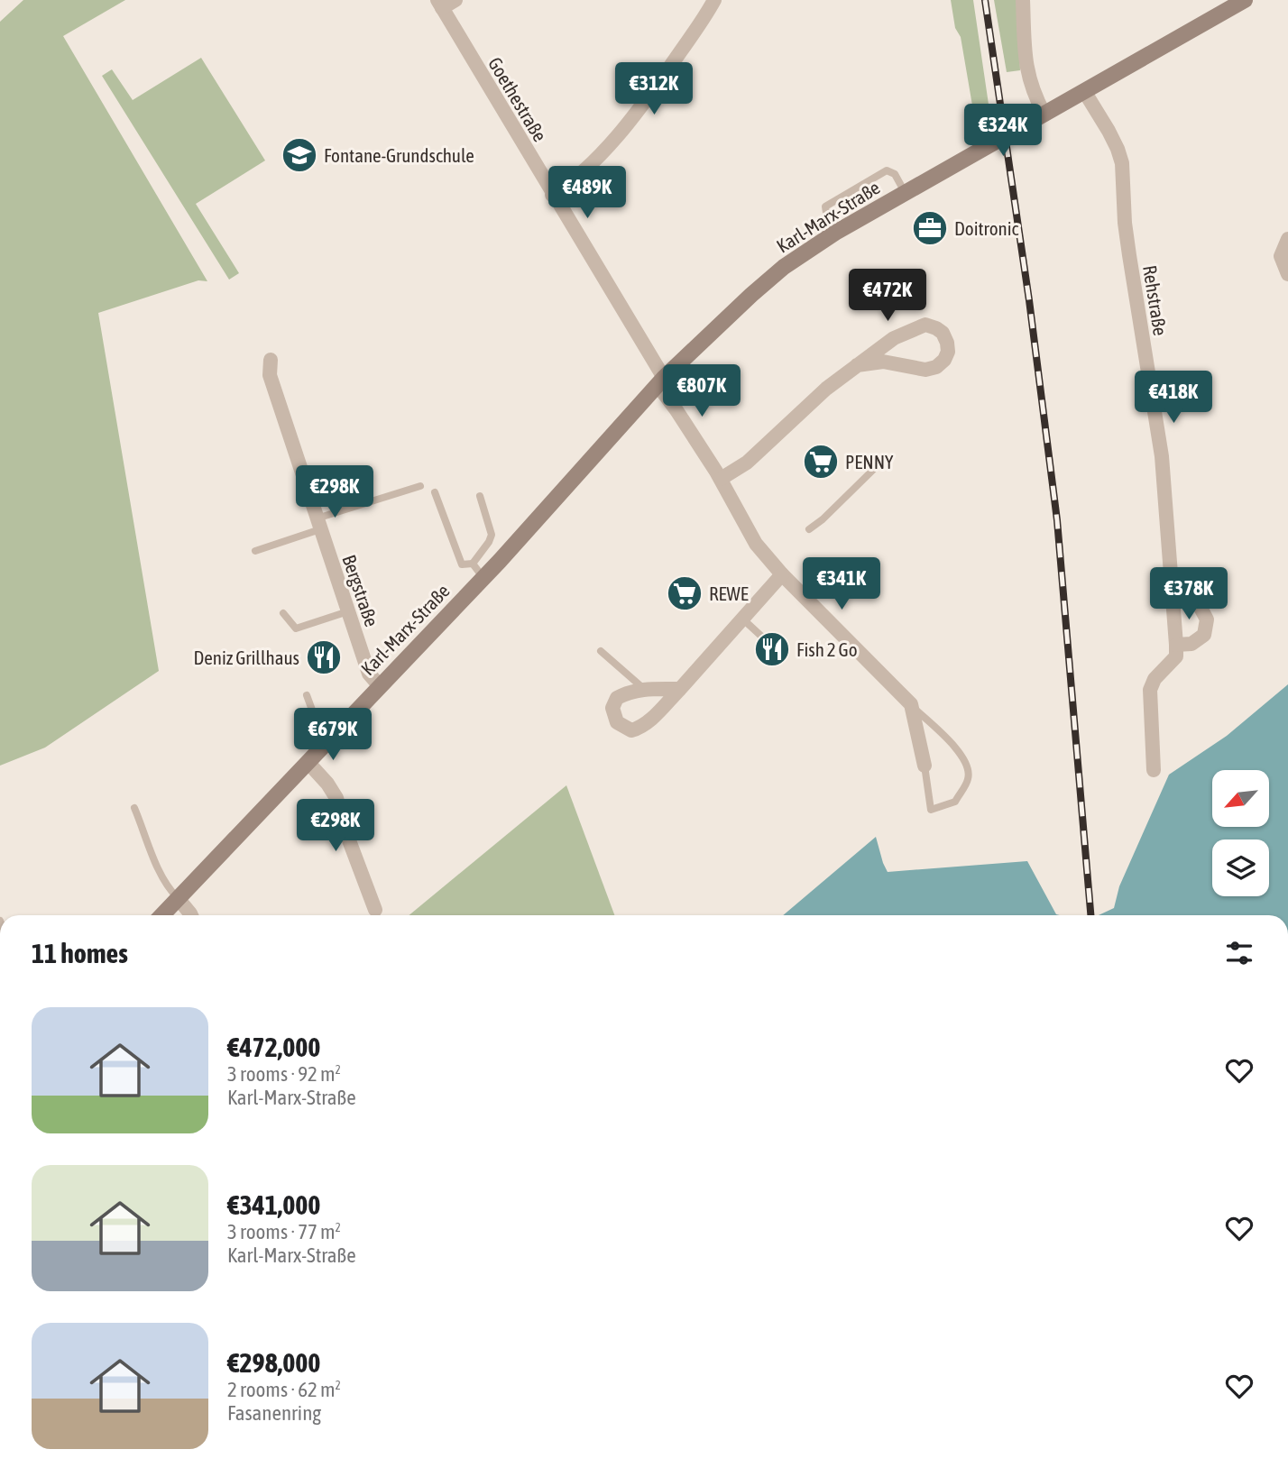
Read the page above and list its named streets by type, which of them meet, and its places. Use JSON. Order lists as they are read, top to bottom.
{
  "streets": {
    "street": [
      "Goethestraße",
      "Karl-Marx-Straße",
      "Rehstraße",
      "Bergstraße"
    ]
  },
  "crossings": [
    ["Goethestraße", "Karl-Marx-Straße"],
    ["Karl-Marx-Straße", "Rehstraße"],
    ["Karl-Marx-Straße", "Bergstraße"]
  ],
  "places": {
    "school or university": ["Fontane-Grundschule"],
    "office": ["Doitronic"],
    "supermarket": ["PENNY", "REWE"],
    "restaurant": ["Fish 2 Go", "Deniz Grillhaus"]
  },
  "north": "bottom left",
  "page": {
    "price": [
      "€312K",
      "€324K",
      "€489K",
      "€472K",
      "€807K",
      "€418K",
      "€298K",
      "€341K",
      "€378K",
      "€679K",
      "€298K"
    ],
    "heading": "11 homes",
    "list": [
      {
        "name": "€472,000",
        "note": "3 rooms · 92 m² · Karl-Marx-Straße"
      },
      {
        "name": "€341,000",
        "note": "3 rooms · 77 m² · Karl-Marx-Straße"
      },
      {
        "name": "€298,000",
        "note": "2 rooms · 62 m² · Fasanenring"
      }
    ]
  }
}
